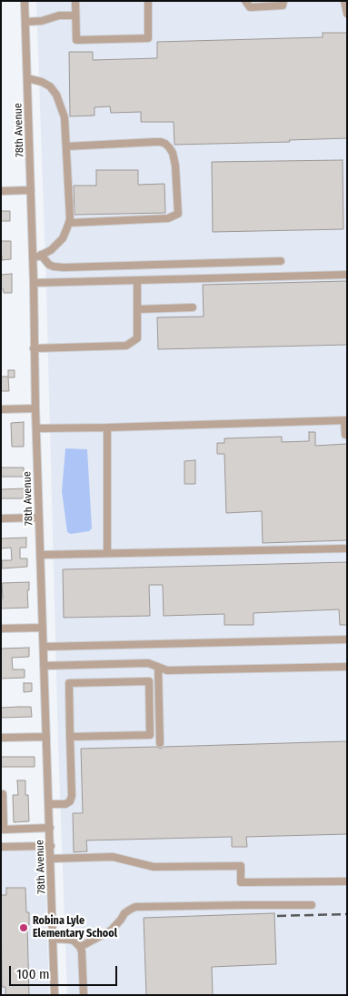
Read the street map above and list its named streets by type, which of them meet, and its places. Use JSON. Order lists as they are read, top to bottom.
{
  "streets": {
    "street": ["78th Avenue"]
  },
  "places": ["Robina Lyle Elementary School"],
  "scale_bar": "100 m"
}
